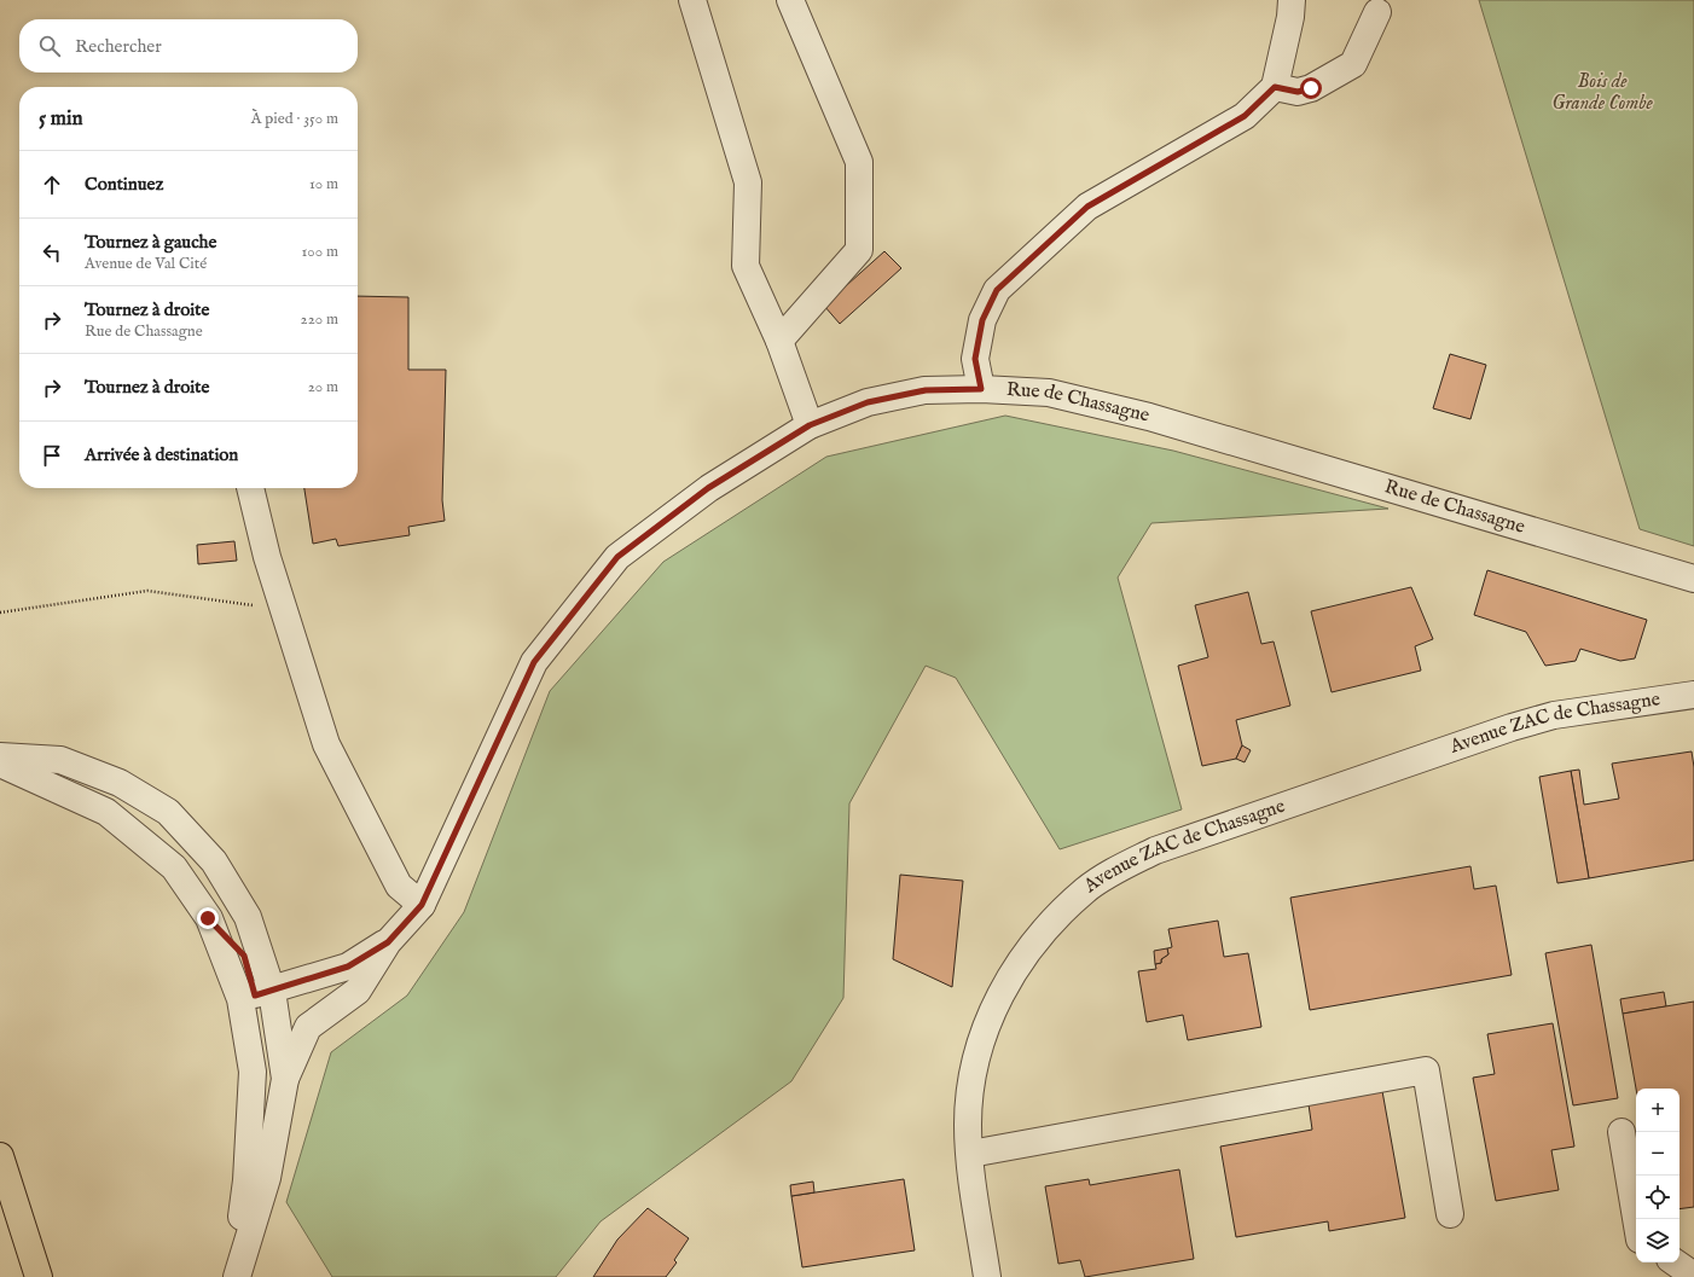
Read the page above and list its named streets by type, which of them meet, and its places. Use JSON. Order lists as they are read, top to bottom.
{
  "streets": {
    "street": ["Rue de Chassagne", "Avenue ZAC de Chassagne"]
  },
  "parks": ["Bois de Grande Combe"],
  "page": {
    "search": "Rechercher",
    "heading": ["5 min", "À pied · 350 m"],
    "list": [
      ["Continuez", "10 m"],
      ["Tournez à gauche", "Avenue de Val Cité", "100 m"],
      ["Tournez à droite", "Rue de Chassagne", "220 m"],
      ["Tournez à droite", "20 m"],
      "Arrivée à destination"
    ],
    "map_buttons": ["+", "−"]
  }
}
